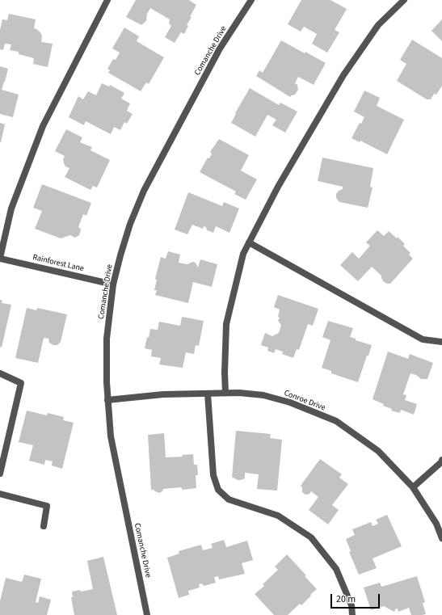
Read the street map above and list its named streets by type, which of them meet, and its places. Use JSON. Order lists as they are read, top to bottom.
{
  "streets": {
    "street": ["Comanche Drive", "Rainforest Lane", "Conroe Drive"]
  },
  "crossings": [
    ["Comanche Drive", "Rainforest Lane"],
    ["Comanche Drive", "Conroe Drive"]
  ],
  "scale_bar": "20 m"
}
